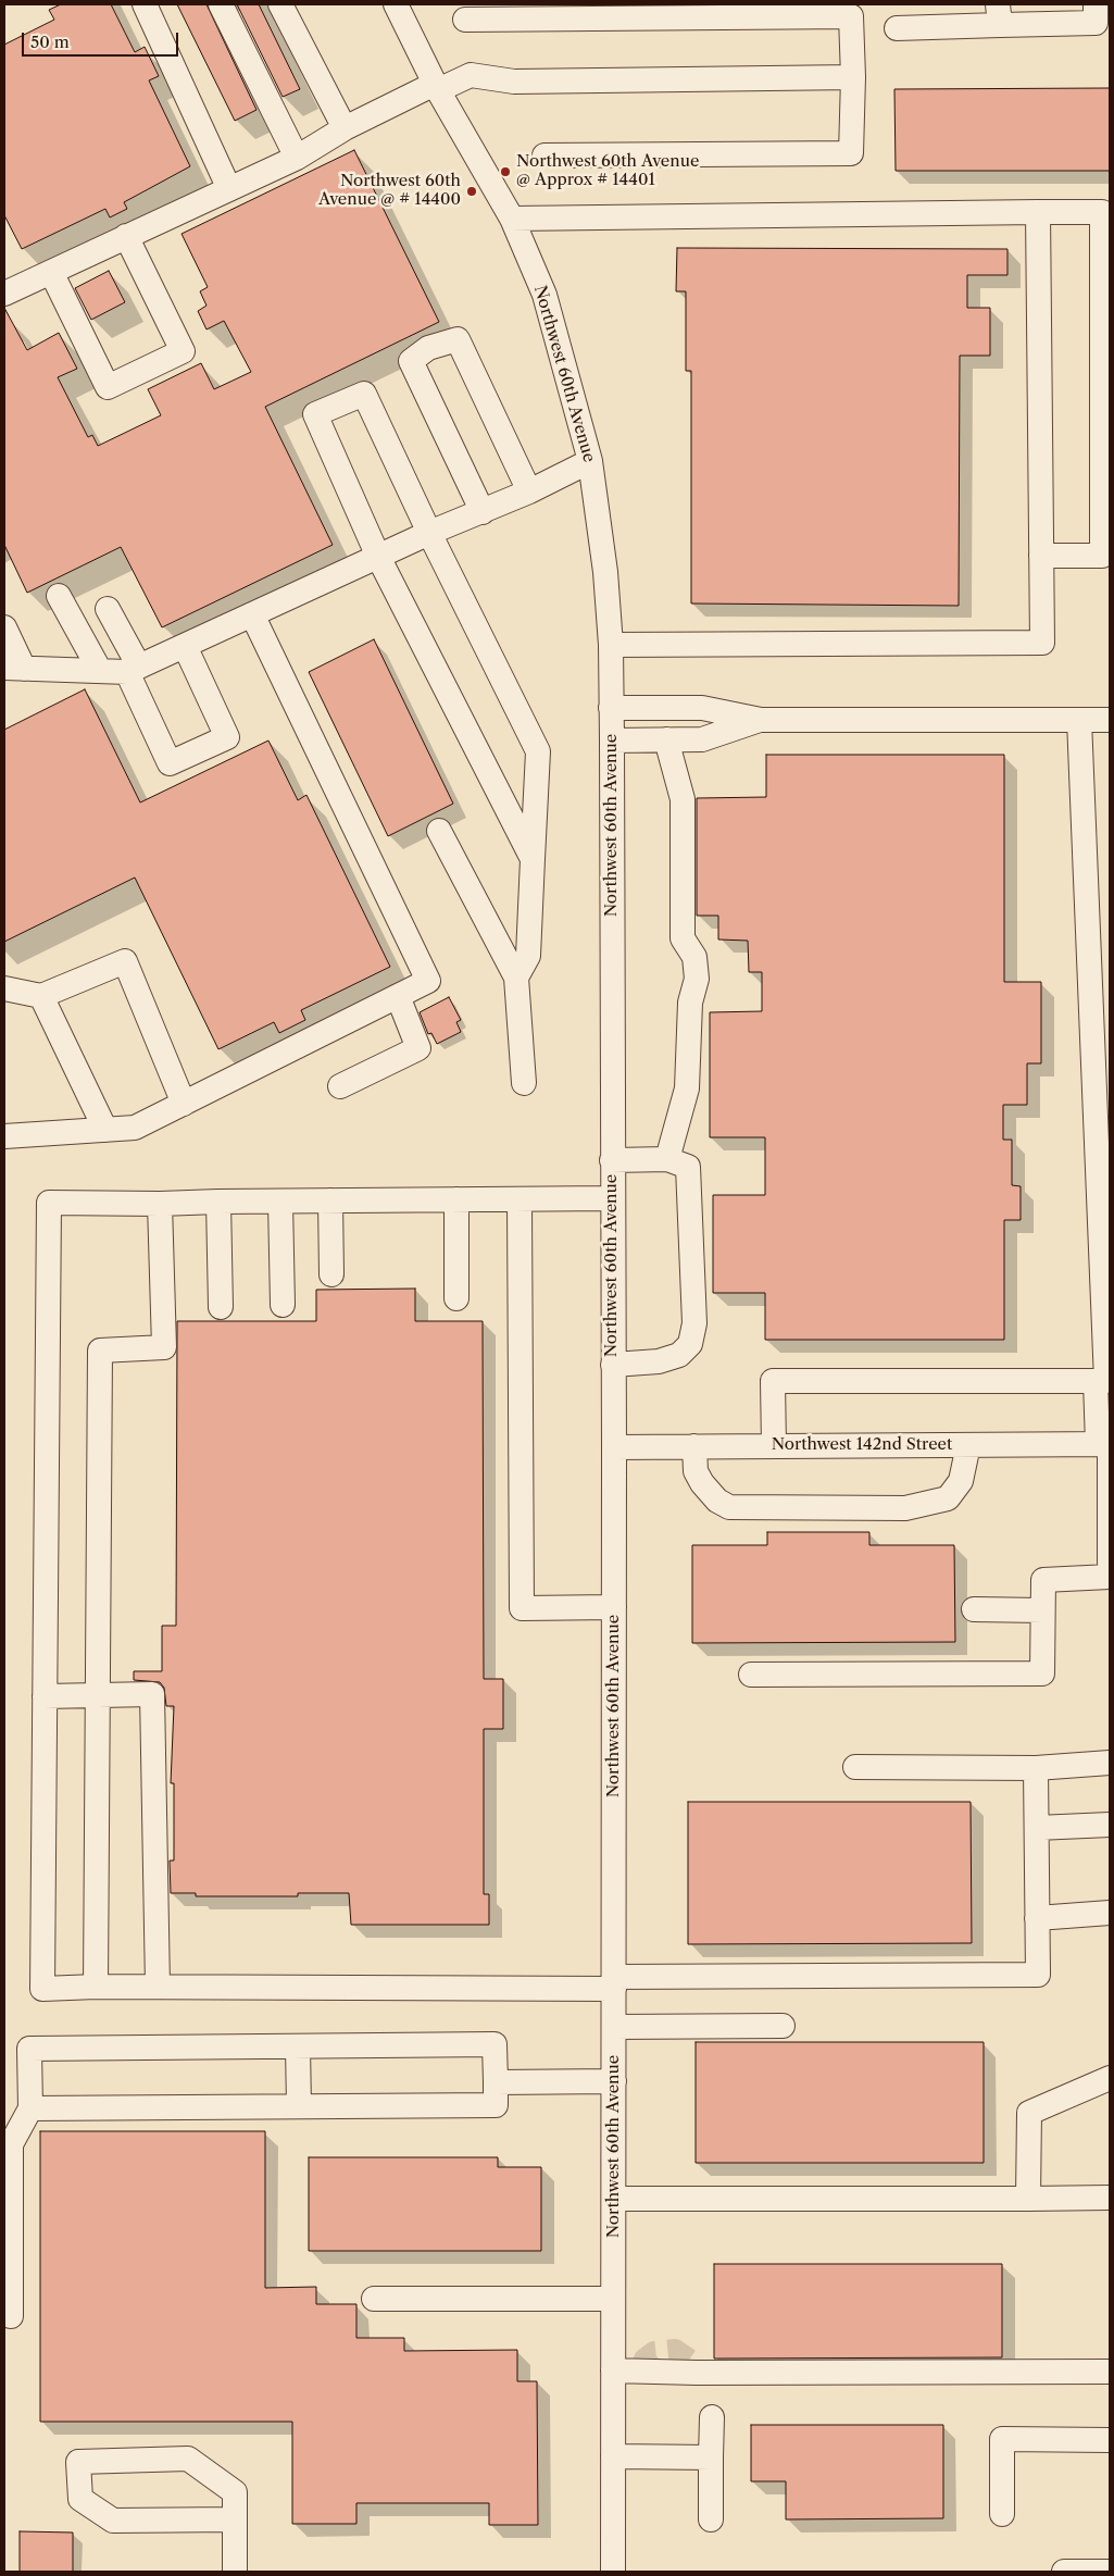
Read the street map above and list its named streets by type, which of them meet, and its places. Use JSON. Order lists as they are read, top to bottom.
{
  "streets": {
    "street": ["Northwest 60th Avenue", "Northwest 142nd Street"]
  },
  "crossings": [
    ["Northwest 60th Avenue", "Northwest 142nd Street"]
  ],
  "places": ["Northwest 60th Avenue @ Approx # 14401", "Northwest 60th Avenue @ # 14400"],
  "scale_bar": "50 m"
}
